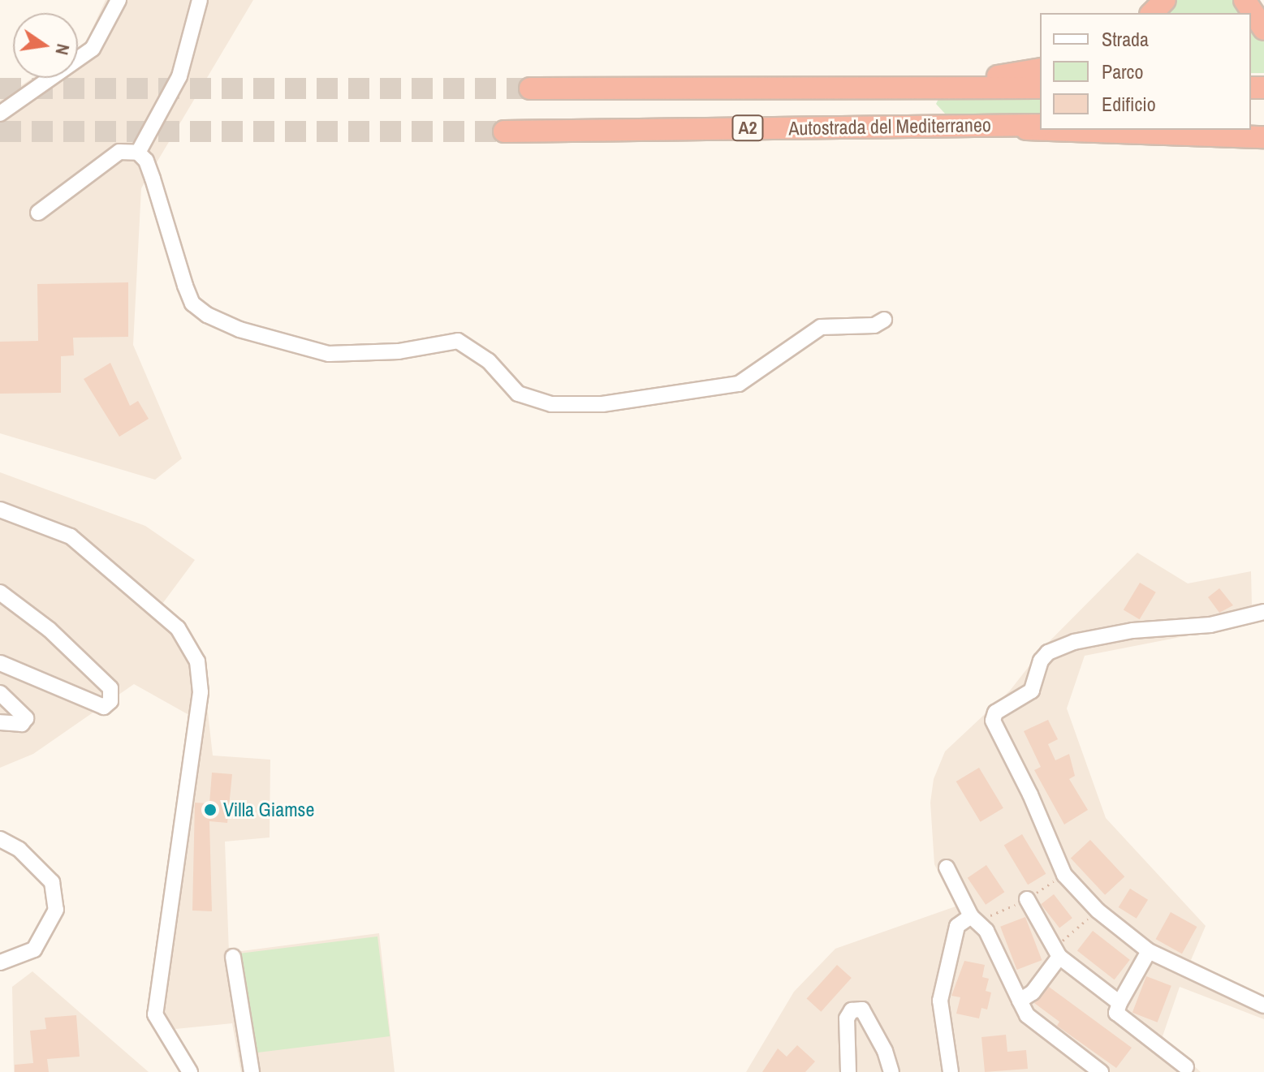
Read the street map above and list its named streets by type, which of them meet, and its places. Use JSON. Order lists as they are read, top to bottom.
{
  "streets": {
    "highway": ["Autostrada del Mediterraneo", "A2"]
  },
  "places": ["Villa Giamse"],
  "legend": ["Strada", "Parco", "Edificio"],
  "north": "right"
}
